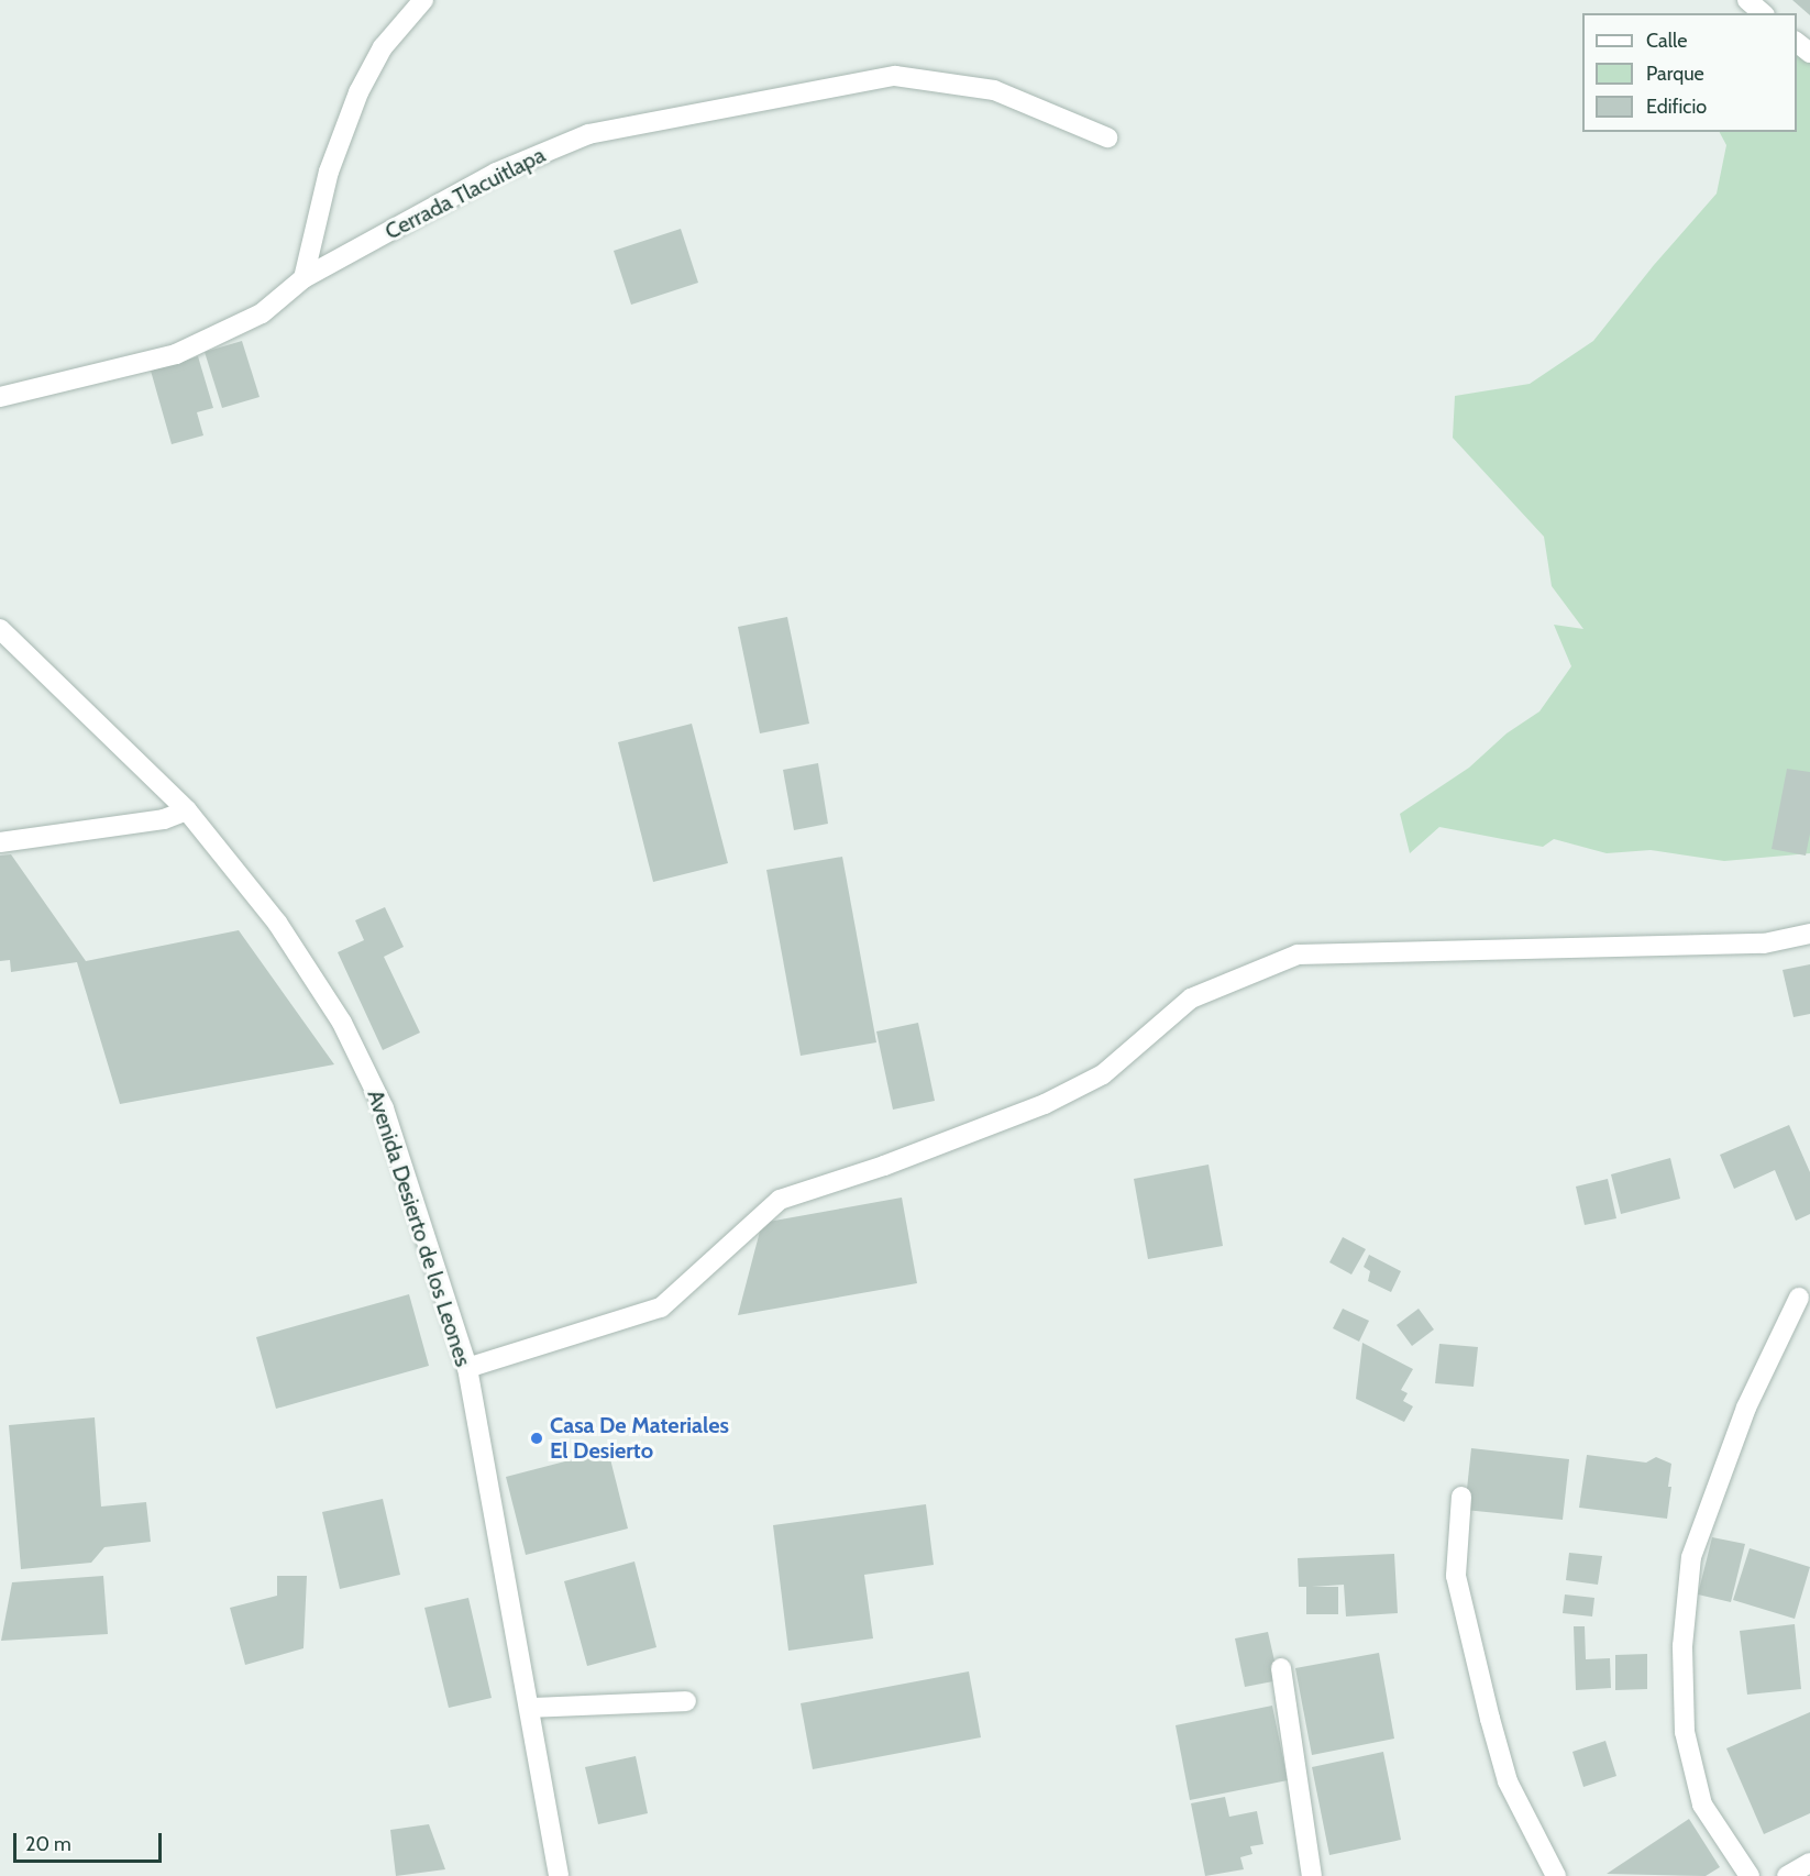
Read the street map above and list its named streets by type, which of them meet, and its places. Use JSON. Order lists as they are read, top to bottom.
{
  "streets": {
    "street": ["Cerrada Tlacuitlapa", "Avenida Desierto de los Leones"]
  },
  "places": ["Casa De Materiales El Desierto"],
  "legend": ["Calle", "Parque", "Edificio"],
  "scale_bar": "20 m"
}
